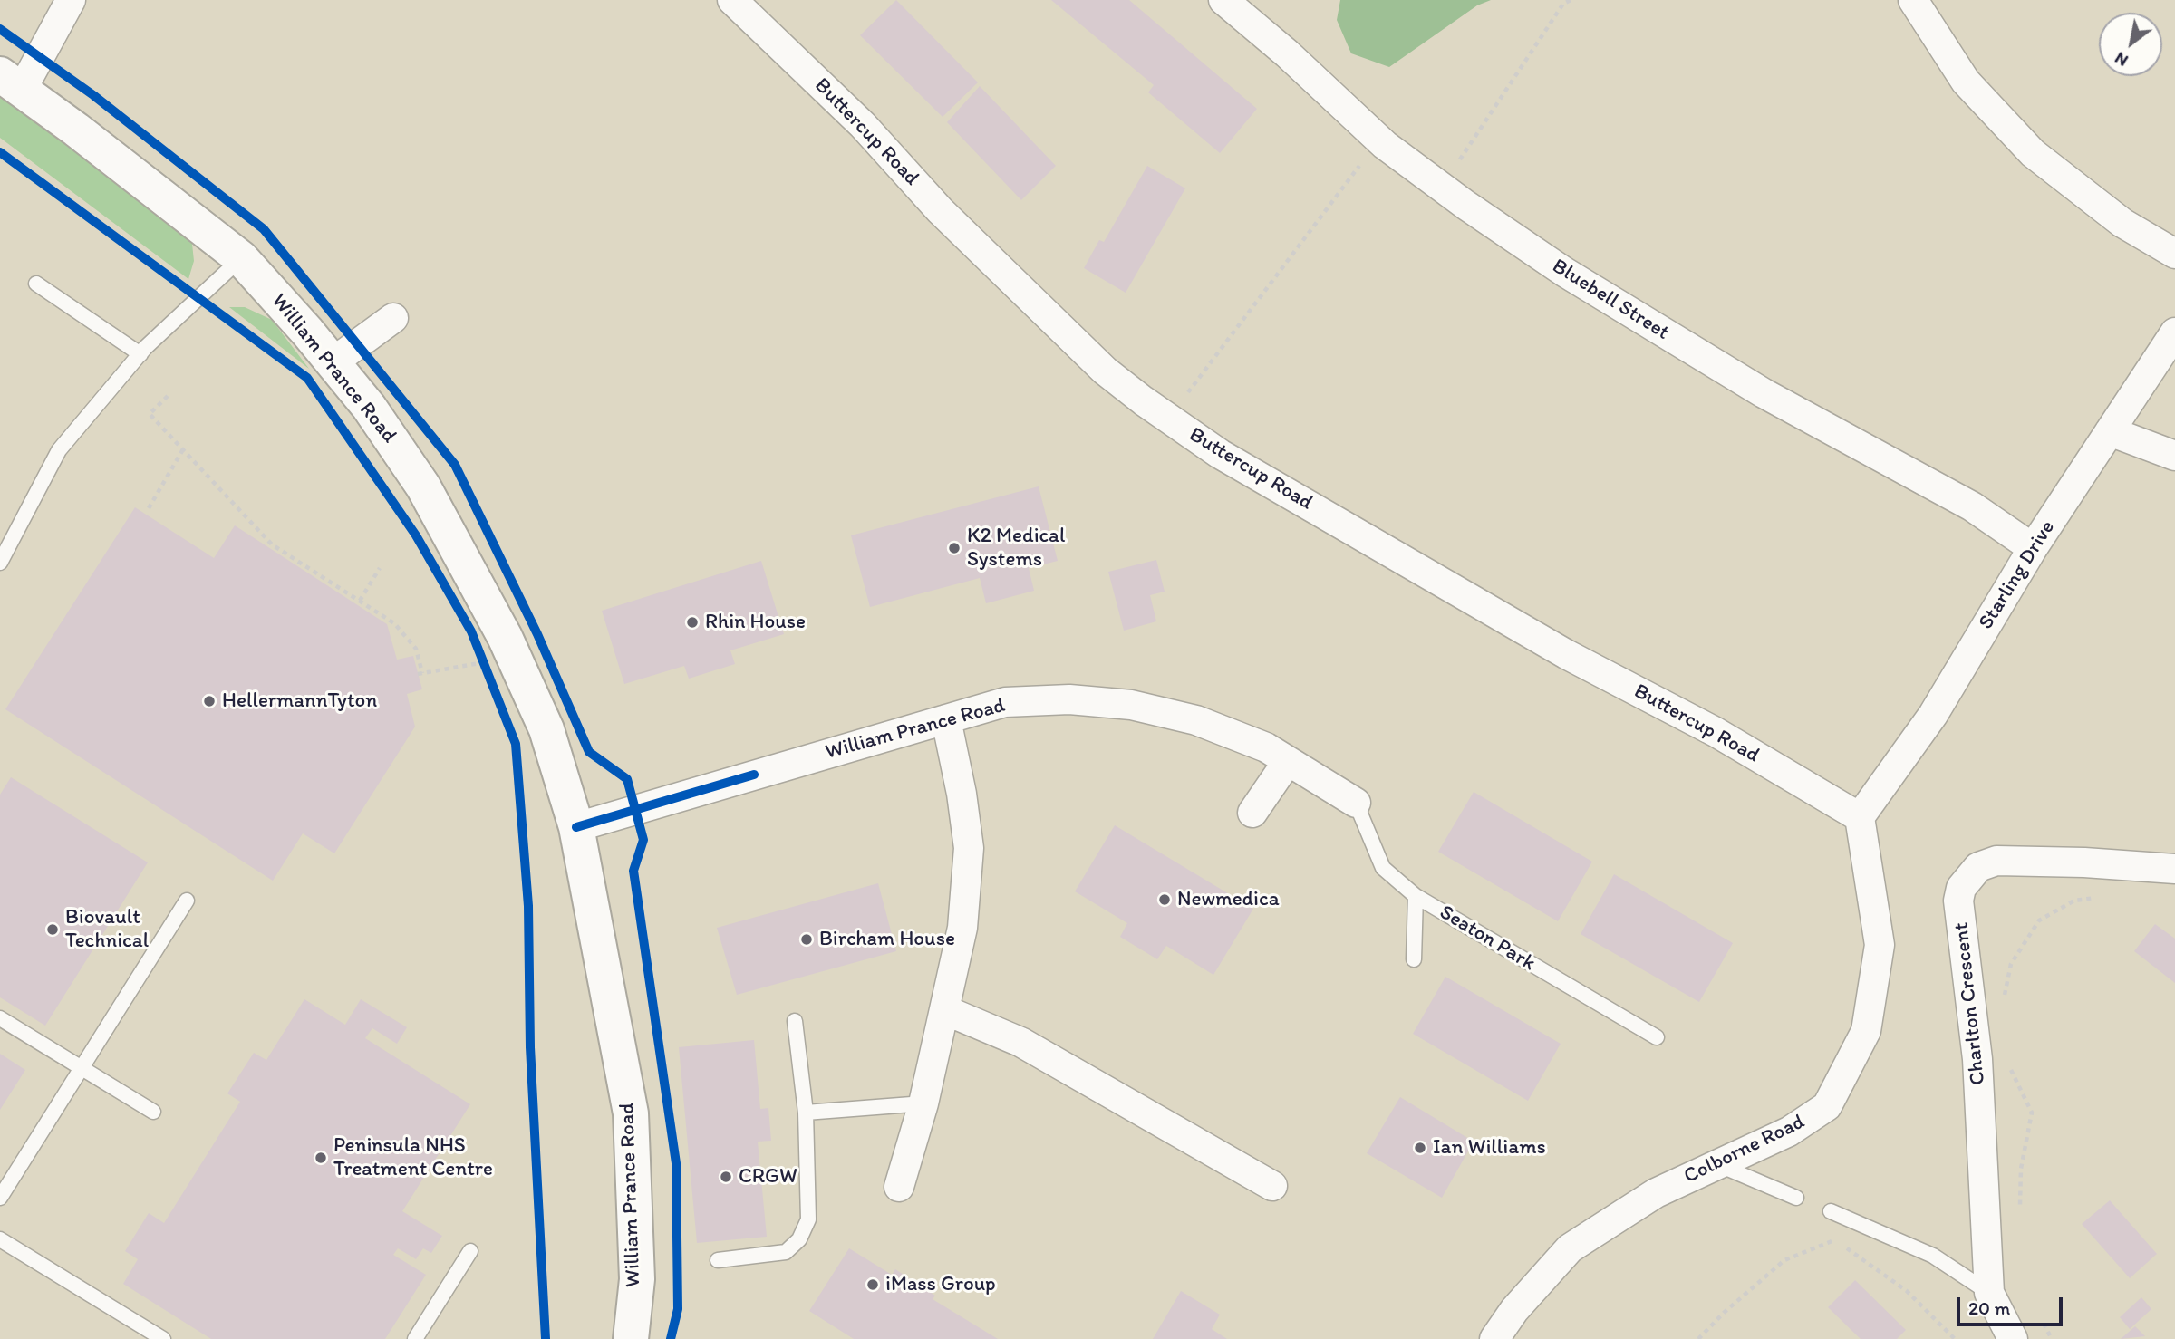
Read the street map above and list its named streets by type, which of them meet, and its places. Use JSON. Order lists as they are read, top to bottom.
{
  "streets": {
    "main road": ["William Prance Road"],
    "street": [
      "Buttercup Road",
      "Bluebell Street",
      "Starling Drive",
      "Charlton Crescent",
      "Colborne Road"
    ],
    "lane": ["Seaton Park"]
  },
  "crossings": [
    ["Buttercup Road", "Starling Drive"],
    ["Buttercup Road", "Colborne Road"],
    ["Bluebell Street", "Starling Drive"],
    ["William Prance Road", "Seaton Park"],
    ["Starling Drive", "Colborne Road"]
  ],
  "places": [
    "K2 Medical Systems",
    "Rhin House",
    "HellermannTyton",
    "Newmedica",
    "Biovault Technical",
    "Bircham House",
    "Ian Williams",
    "Peninsula NHS Treatment Centre",
    "CRGW",
    "iMass Group"
  ],
  "scale_bar": "20 m",
  "north": "bottom left"
}
